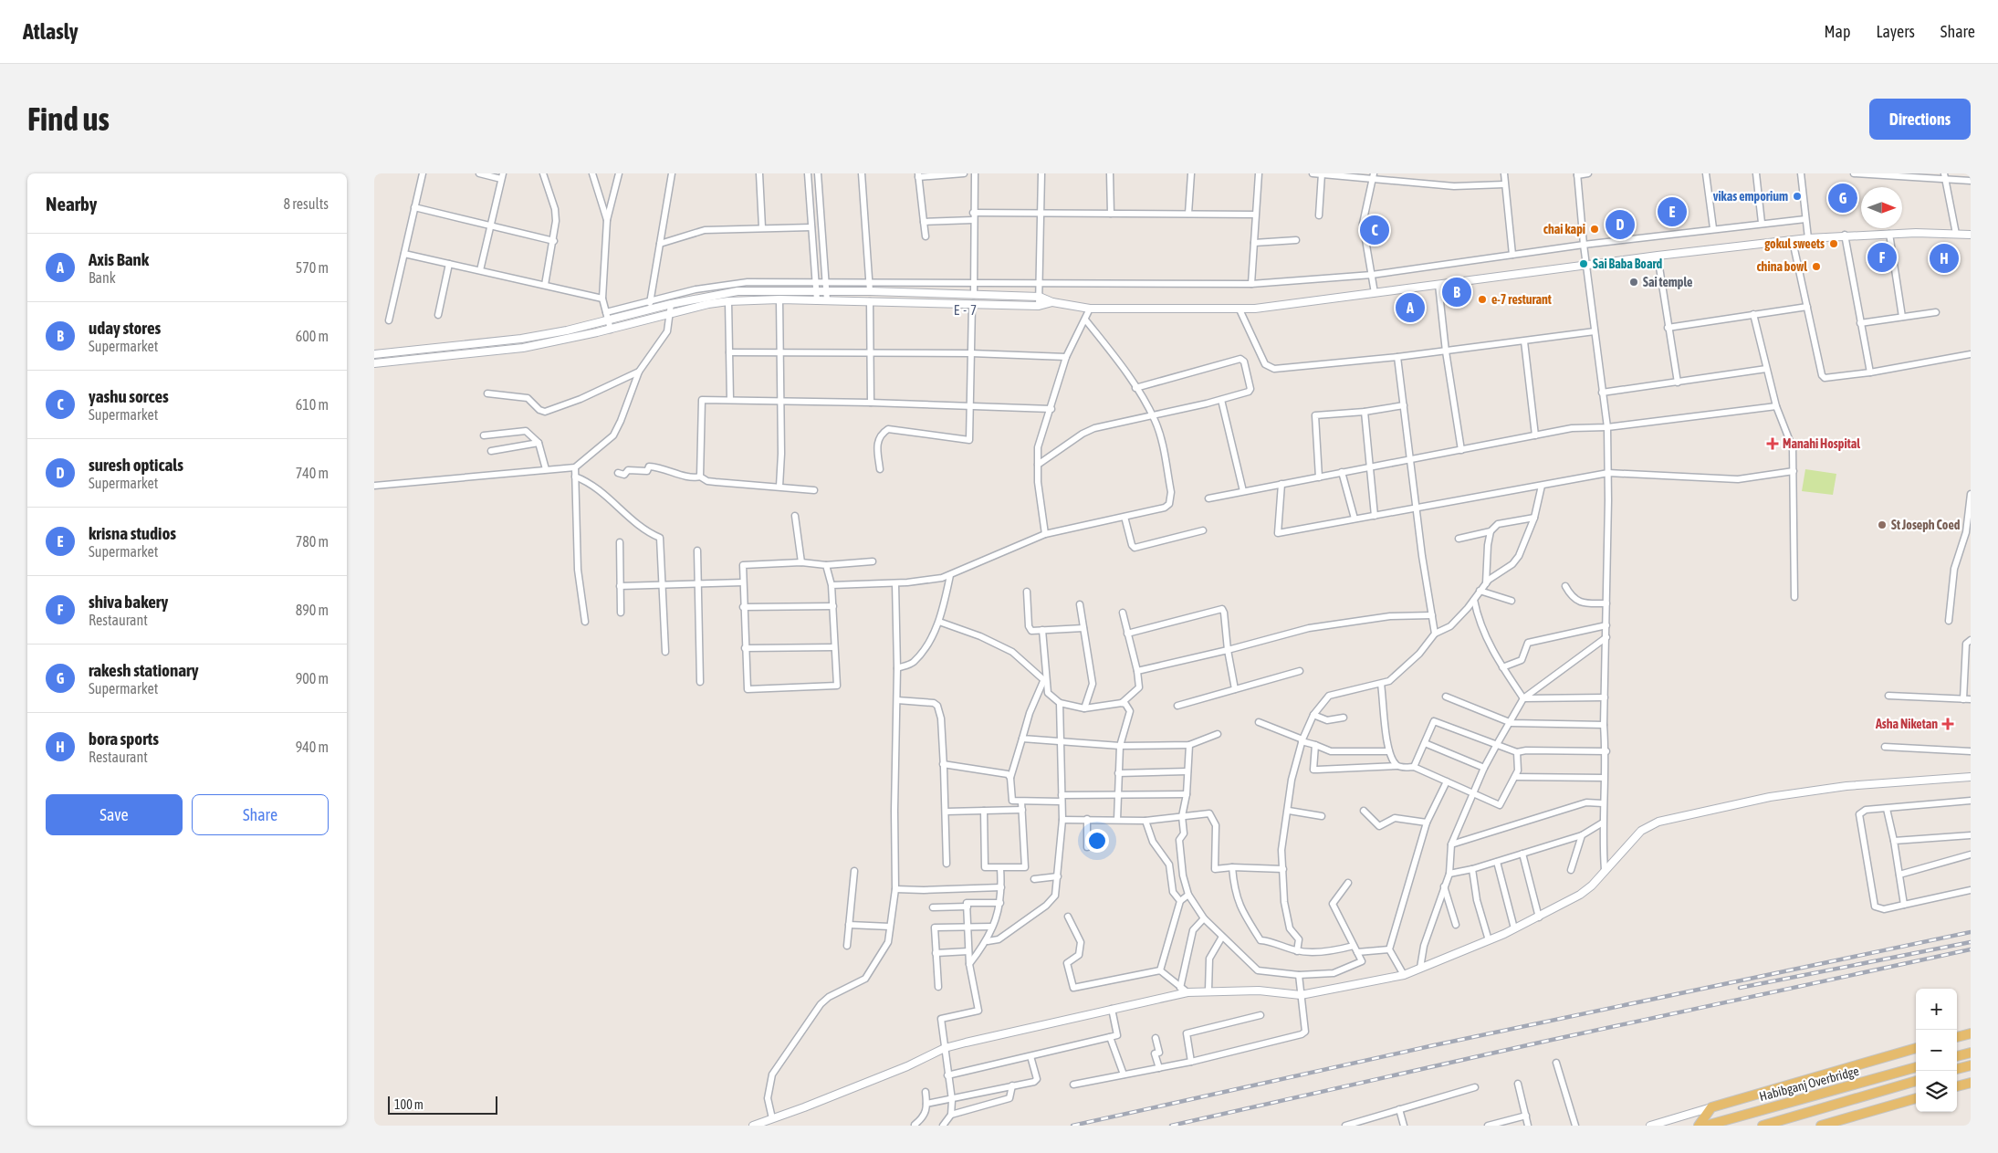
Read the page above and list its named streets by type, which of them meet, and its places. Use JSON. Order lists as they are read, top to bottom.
{
  "streets": {
    "main road": ["Habibganj Overbridge"]
  },
  "districts": ["E - 7"],
  "places": {
    "other": [
      "vikas emporium",
      "chai kapi",
      "gokul sweets",
      "Sai Baba Board",
      "china bowl",
      "Sai temple",
      "e-7 resturant",
      "St Joseph Coed"
    ],
    "health": ["Manahi Hospital", "Asha Niketan"]
  },
  "scale_bar": "100 m",
  "north": "right",
  "page": {
    "header": "Atlasly",
    "nav": ["Map", "Layers", "Share"],
    "buttons": [
      "Directions",
      ["Save", "Share"]
    ],
    "title": "Find us",
    "heading": ["Nearby", "8 results"],
    "pins": [
      "G",
      "E",
      "D",
      "C",
      "F",
      "H",
      "B",
      "A"
    ],
    "list": [
      {
        "mark": "A",
        "name": "Axis Bank",
        "note": "Bank",
        "value": "570 m"
      },
      {
        "mark": "B",
        "name": "uday stores",
        "note": "Supermarket",
        "value": "600 m"
      },
      {
        "mark": "C",
        "name": "yashu sorces",
        "note": "Supermarket",
        "value": "610 m"
      },
      {
        "mark": "D",
        "name": "suresh opticals",
        "note": "Supermarket",
        "value": "740 m"
      },
      {
        "mark": "E",
        "name": "krisna studios",
        "note": "Supermarket",
        "value": "780 m"
      },
      {
        "mark": "F",
        "name": "shiva bakery",
        "note": "Restaurant",
        "value": "890 m"
      },
      {
        "mark": "G",
        "name": "rakesh stationary",
        "note": "Supermarket",
        "value": "900 m"
      },
      {
        "mark": "H",
        "name": "bora sports",
        "note": "Restaurant",
        "value": "940 m"
      }
    ],
    "map_buttons": ["+", "−"],
    "scale": "100 m"
  }
}
